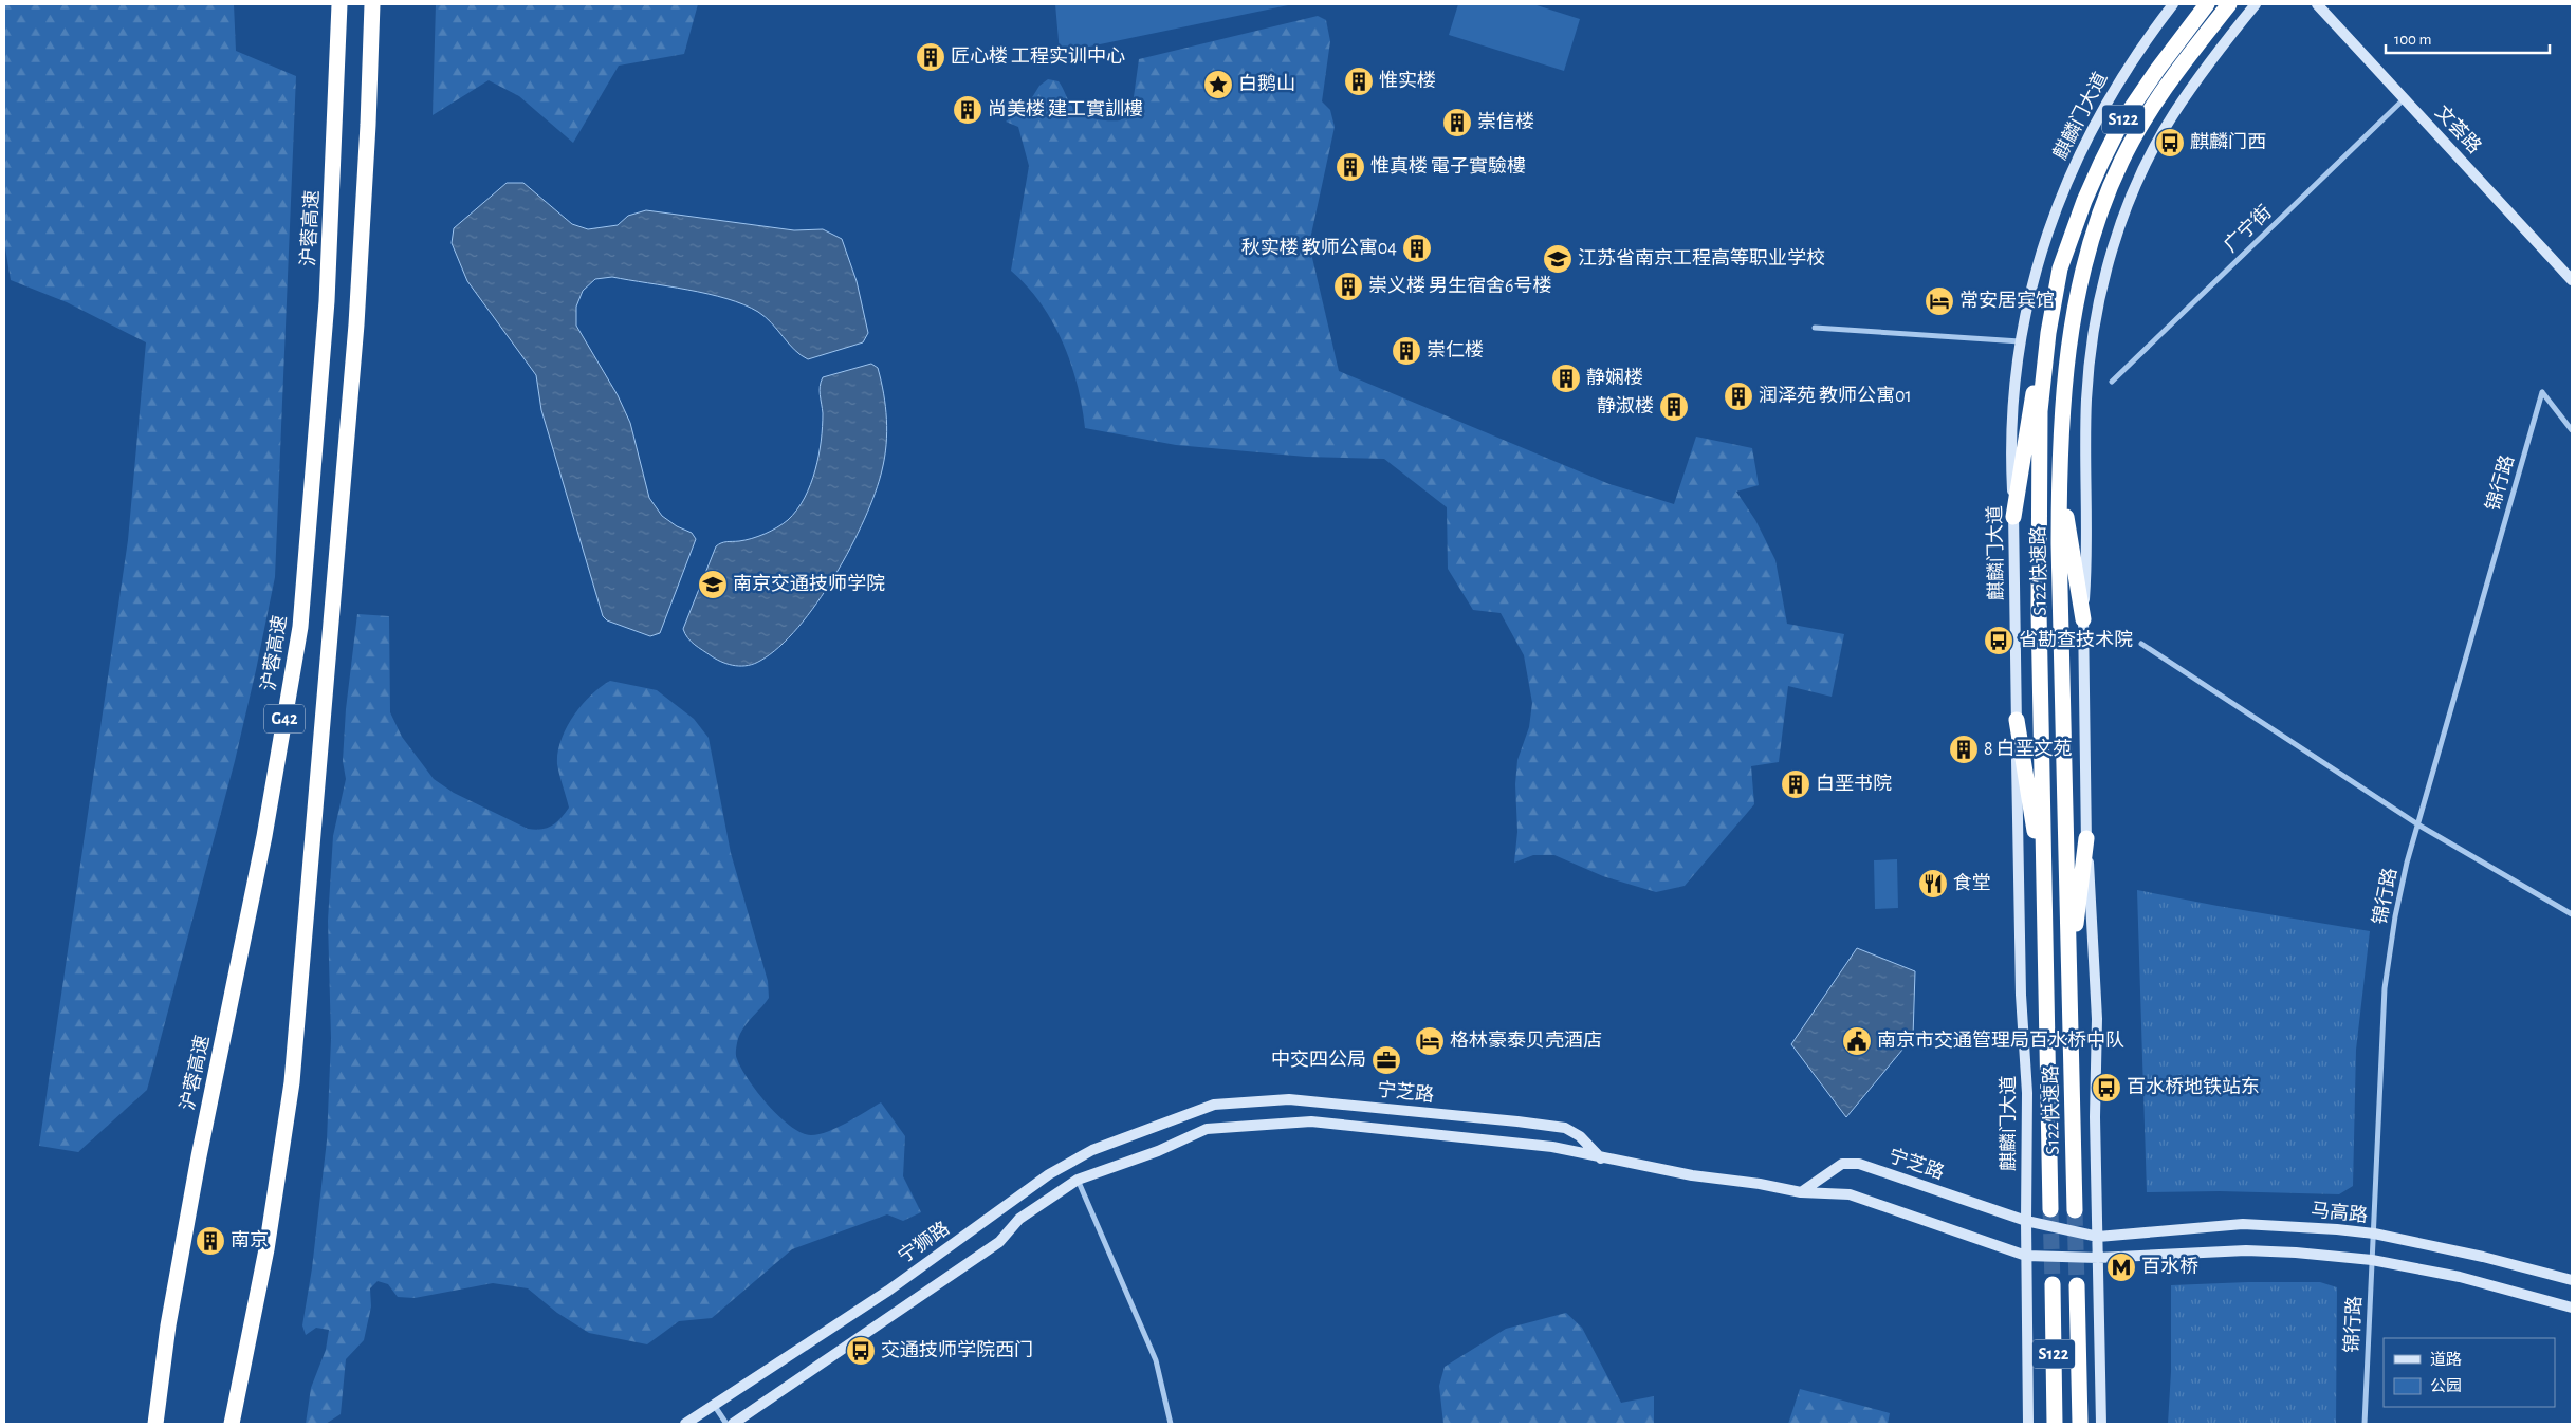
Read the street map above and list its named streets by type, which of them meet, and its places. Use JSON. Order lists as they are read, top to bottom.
{
  "streets": {
    "highway": [
      "S122",
      "沪蓉高速",
      "S122快速路",
      "G42"
    ],
    "main road": [
      "麒麟门大道",
      "文荟路",
      "宁芝路",
      "马高路",
      "宁狮路"
    ],
    "street": ["广宁街", "锦行路"]
  },
  "crossings": [
    ["麒麟门大道", "宁芝路"],
    ["文荟路", "广宁街"],
    ["锦行路", "马高路"],
    ["宁芝路", "马高路"],
    ["宁芝路", "宁狮路"]
  ],
  "places": {
    "building": [
      "匠心楼 工程实训中心",
      "惟实楼",
      "尚美楼 建工實訓樓",
      "崇信楼",
      "惟真楼 電子實驗樓",
      "秋实楼 教师公寓04",
      "崇义楼 男生宿舍6号楼",
      "崇仁楼",
      "静娴楼",
      "润泽苑 教师公寓01",
      "静淑楼",
      "8 白垩文苑",
      "白垩书院",
      "南京"
    ],
    "place": ["白鹅山"],
    "bus stop": [
      "麒麟门西",
      "省勘查技术院",
      "百水桥地铁站东",
      "交通技师学院西门"
    ],
    "school or university": ["江苏省南京工程高等职业学校", "南京交通技师学院"],
    "hotel": ["常安居宾馆", "格林豪泰贝壳酒店"],
    "restaurant": ["食堂"],
    "public building": ["南京市交通管理局百水桥中队"],
    "office": ["中交四公局"],
    "metro station": ["百水桥"]
  },
  "legend": ["道路", "公园"],
  "scale_bar": "100 m"
}
